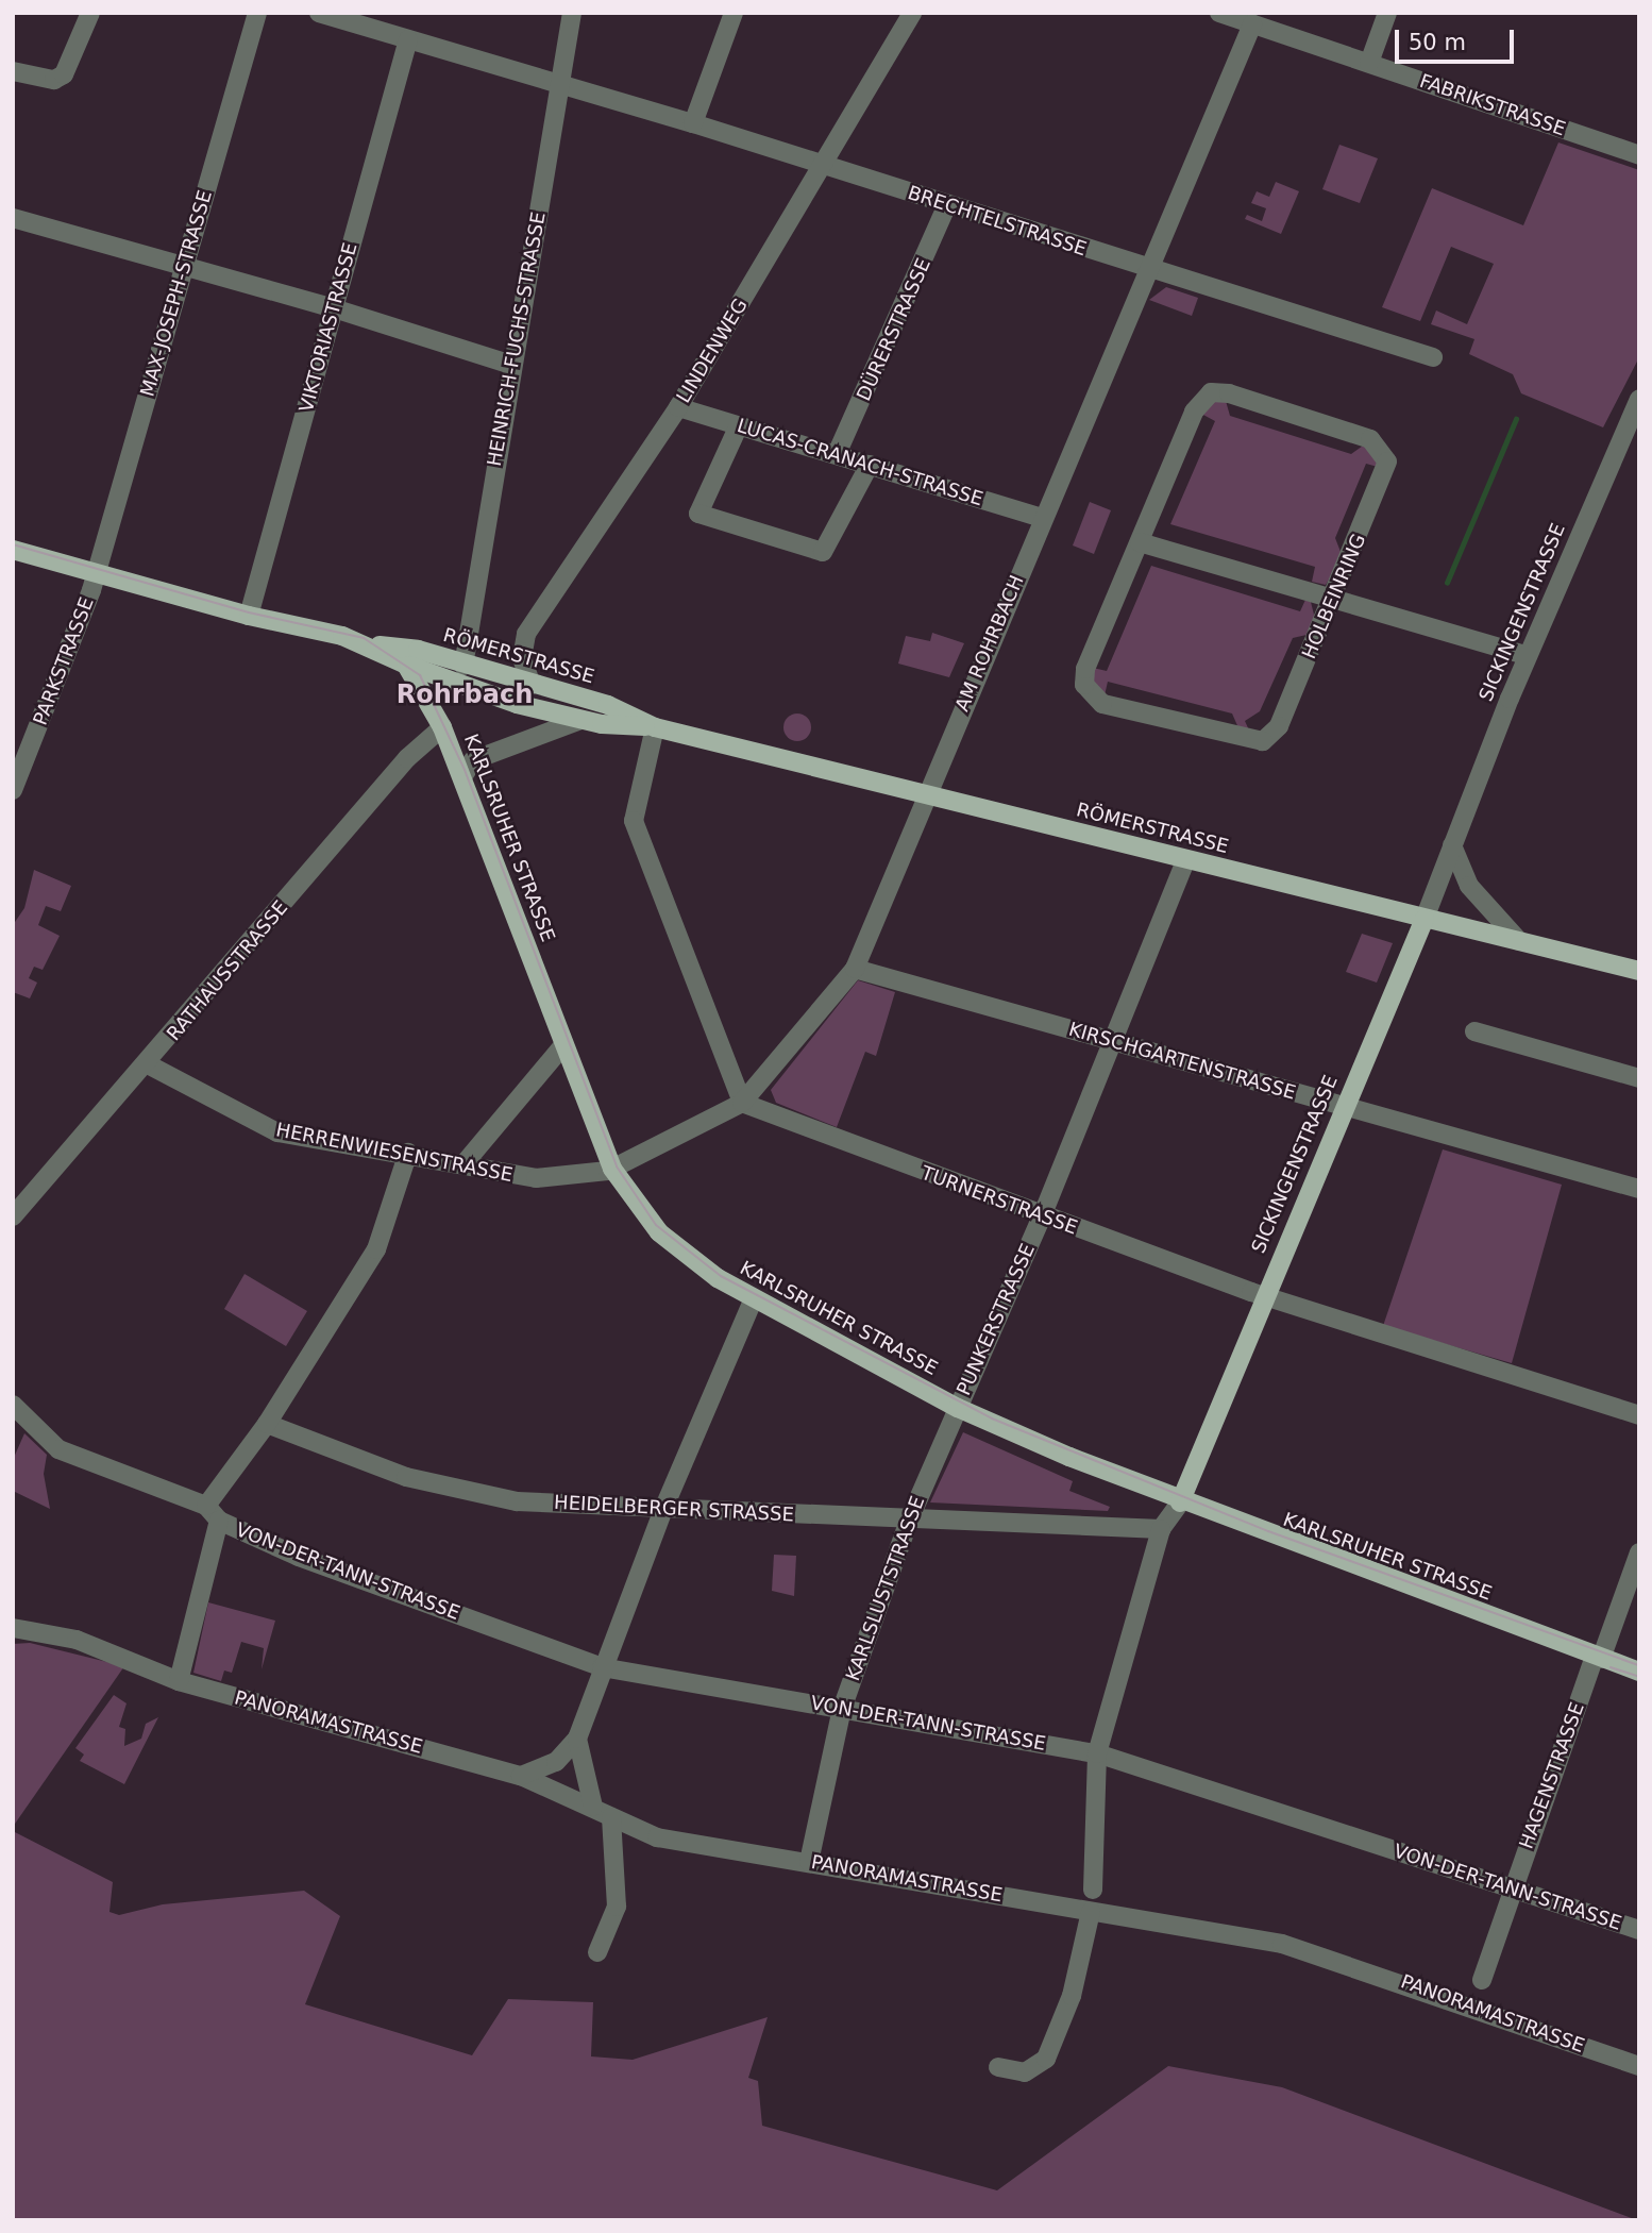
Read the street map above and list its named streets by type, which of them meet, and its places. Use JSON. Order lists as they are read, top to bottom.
{
  "streets": {
    "main road": ["SICKINGENSTRASSE", "RÖMERSTRASSE", "KARLSRUHER STRASSE"],
    "street": [
      "FABRIKSTRASSE",
      "BRECHTELSTRASSE",
      "MAX-JOSEPH-STRASSE",
      "VIKTORIASTRASSE",
      "DÜRERSTRASSE",
      "HEINRICH-FUCHS-STRASSE",
      "LINDENWEG",
      "LUCAS-CRANACH-STRASSE",
      "HOLBEINRING",
      "AM ROHRBACH",
      "PARKSTRASSE",
      "RATHAUSSTRASSE",
      "KIRSCHGARTENSTRASSE",
      "HERRENWIESENSTRASSE",
      "TURNERSTRASSE",
      "PUNKERSTRASSE",
      "HEIDELBERGER STRASSE",
      "VON-DER-TANN-STRASSE",
      "KARLSLUSTSTRASSE",
      "PANORAMASTRASSE",
      "HAGENSTRASSE"
    ]
  },
  "crossings": [
    ["FABRIKSTRASSE", "AM ROHRBACH"],
    ["BRECHTELSTRASSE", "VIKTORIASTRASSE"],
    ["BRECHTELSTRASSE", "DÜRERSTRASSE"],
    ["BRECHTELSTRASSE", "HEINRICH-FUCHS-STRASSE"],
    ["BRECHTELSTRASSE", "LINDENWEG"],
    ["BRECHTELSTRASSE", "AM ROHRBACH"],
    ["MAX-JOSEPH-STRASSE", "PARKSTRASSE"],
    ["DÜRERSTRASSE", "LUCAS-CRANACH-STRASSE"],
    ["HEINRICH-FUCHS-STRASSE", "RÖMERSTRASSE"],
    ["LINDENWEG", "LUCAS-CRANACH-STRASSE"],
    ["LINDENWEG", "RÖMERSTRASSE"],
    ["LUCAS-CRANACH-STRASSE", "AM ROHRBACH"],
    ["SICKINGENSTRASSE", "RÖMERSTRASSE"],
    ["SICKINGENSTRASSE", "KARLSRUHER STRASSE"],
    ["SICKINGENSTRASSE", "KIRSCHGARTENSTRASSE"],
    ["SICKINGENSTRASSE", "TURNERSTRASSE"],
    ["AM ROHRBACH", "RÖMERSTRASSE"],
    ["AM ROHRBACH", "KARLSRUHER STRASSE"],
    ["AM ROHRBACH", "KIRSCHGARTENSTRASSE"],
    ["AM ROHRBACH", "HERRENWIESENSTRASSE"],
    ["AM ROHRBACH", "TURNERSTRASSE"],
    ["RÖMERSTRASSE", "KARLSRUHER STRASSE"],
    ["RÖMERSTRASSE", "PUNKERSTRASSE"],
    ["KARLSRUHER STRASSE", "RATHAUSSTRASSE"],
    ["KARLSRUHER STRASSE", "HERRENWIESENSTRASSE"],
    ["KARLSRUHER STRASSE", "PUNKERSTRASSE"],
    ["KARLSRUHER STRASSE", "KARLSLUSTSTRASSE"],
    ["KARLSRUHER STRASSE", "HAGENSTRASSE"],
    ["RATHAUSSTRASSE", "HERRENWIESENSTRASSE"],
    ["KIRSCHGARTENSTRASSE", "PUNKERSTRASSE"],
    ["TURNERSTRASSE", "PUNKERSTRASSE"],
    ["PUNKERSTRASSE", "KARLSLUSTSTRASSE"],
    ["HEIDELBERGER STRASSE", "KARLSLUSTSTRASSE"],
    ["VON-DER-TANN-STRASSE", "KARLSLUSTSTRASSE"],
    ["VON-DER-TANN-STRASSE", "HAGENSTRASSE"],
    ["KARLSLUSTSTRASSE", "PANORAMASTRASSE"]
  ],
  "districts": ["Rohrbach"],
  "scale_bar": "50 m"
}
